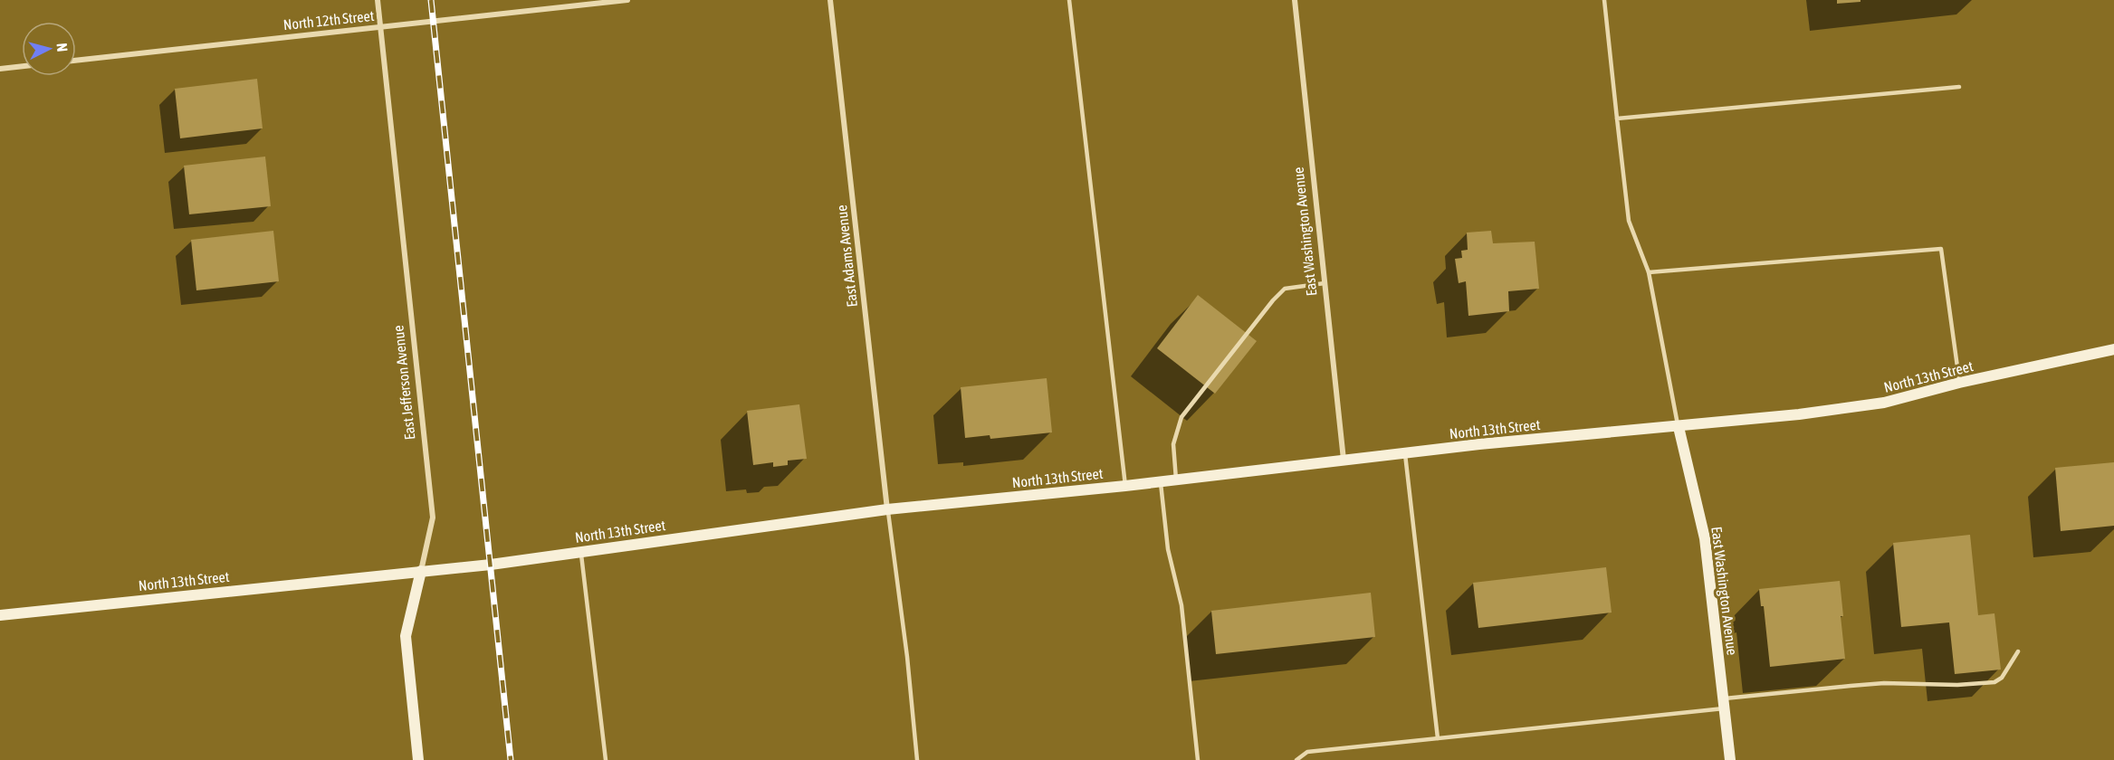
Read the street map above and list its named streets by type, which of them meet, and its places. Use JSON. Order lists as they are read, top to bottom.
{
  "streets": {
    "street": [
      "North 12th Street",
      "East Washington Avenue",
      "East Adams Avenue",
      "North 13th Street",
      "East Jefferson Avenue"
    ]
  },
  "crossings": [
    ["North 12th Street", "East Jefferson Avenue"],
    ["East Washington Avenue", "North 13th Street"],
    ["East Adams Avenue", "North 13th Street"],
    ["North 13th Street", "East Jefferson Avenue"]
  ],
  "north": "right"
}
